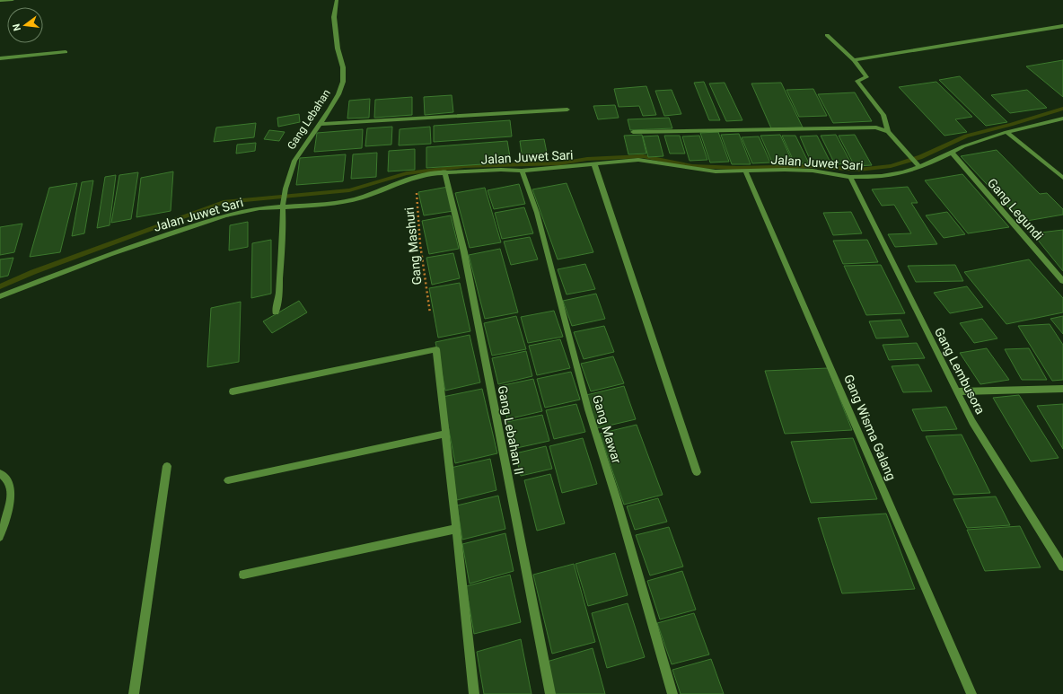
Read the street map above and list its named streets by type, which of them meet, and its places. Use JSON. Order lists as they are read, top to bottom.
{
  "streets": {
    "street": [
      "Gang Lebahan",
      "Jalan Juwet Sari",
      "Gang Legundi",
      "Gang Lembusora",
      "Gang Wisma Galang",
      "Gang Mawar",
      "Gang Lebahan II"
    ],
    "path": ["Gang Mashuri"]
  },
  "crossings": [
    ["Gang Lebahan", "Jalan Juwet Sari"],
    ["Jalan Juwet Sari", "Gang Legundi"],
    ["Jalan Juwet Sari", "Gang Mashuri"],
    ["Jalan Juwet Sari", "Gang Lembusora"],
    ["Jalan Juwet Sari", "Gang Wisma Galang"],
    ["Jalan Juwet Sari", "Gang Mawar"],
    ["Jalan Juwet Sari", "Gang Lebahan II"]
  ],
  "north": "left"
}
